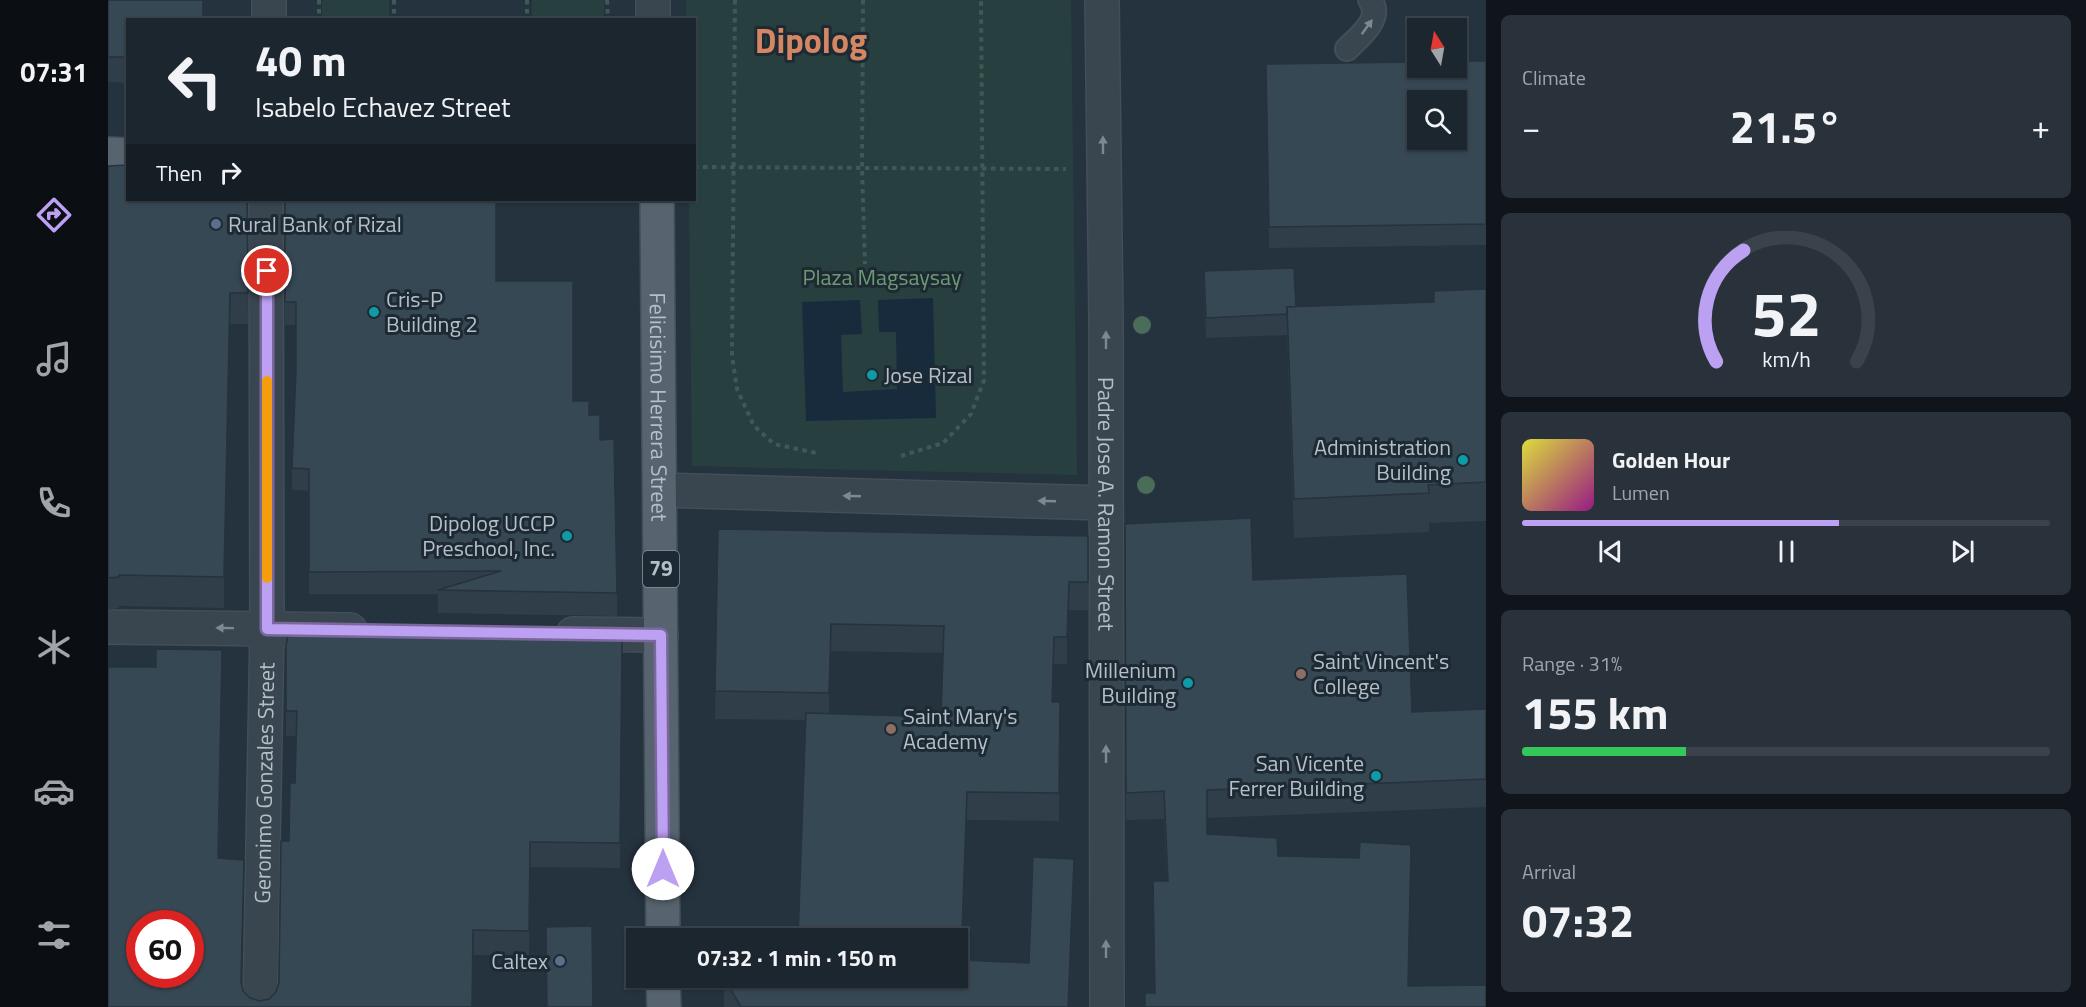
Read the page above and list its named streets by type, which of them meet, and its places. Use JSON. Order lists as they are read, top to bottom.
{
  "streets": {
    "main road": ["Felicisimo Herrera Street", "79"],
    "street": ["Padre Jose A. Ramon Street", "Geronimo Gonzales Street"]
  },
  "one_way": ["Padre Jose A. Ramon Street"],
  "districts": ["Dipolog"],
  "parks": ["Plaza Magsaysay"],
  "places": [
    "Rural Bank of Rizal",
    "Cris-P Building 2",
    "Jose Rizal",
    "Administration Building",
    "Dipolog UCCP Preschool, Inc.",
    "Saint Vincent's College",
    "Millenium Building",
    "Saint Mary's Academy",
    "San Vicente Ferrer Building",
    "Caltex"
  ],
  "north": "top",
  "page": {
    "tabs": "07:31",
    "tile": [
      "Climate",
      ["Range · 31%", "155 km"],
      ["Arrival", "07:32"]
    ],
    "turn": ["40 m", "Isabelo Echavez Street"],
    "heat": ["−", "21.5°", "+"],
    "then": "Then",
    "song": ["Golden Hour", "Lumen"],
    "limit": "60",
    "trip": "07:32 · 1 min · 150 m",
    "gauge": ["52", "km/h"]
  }
}
